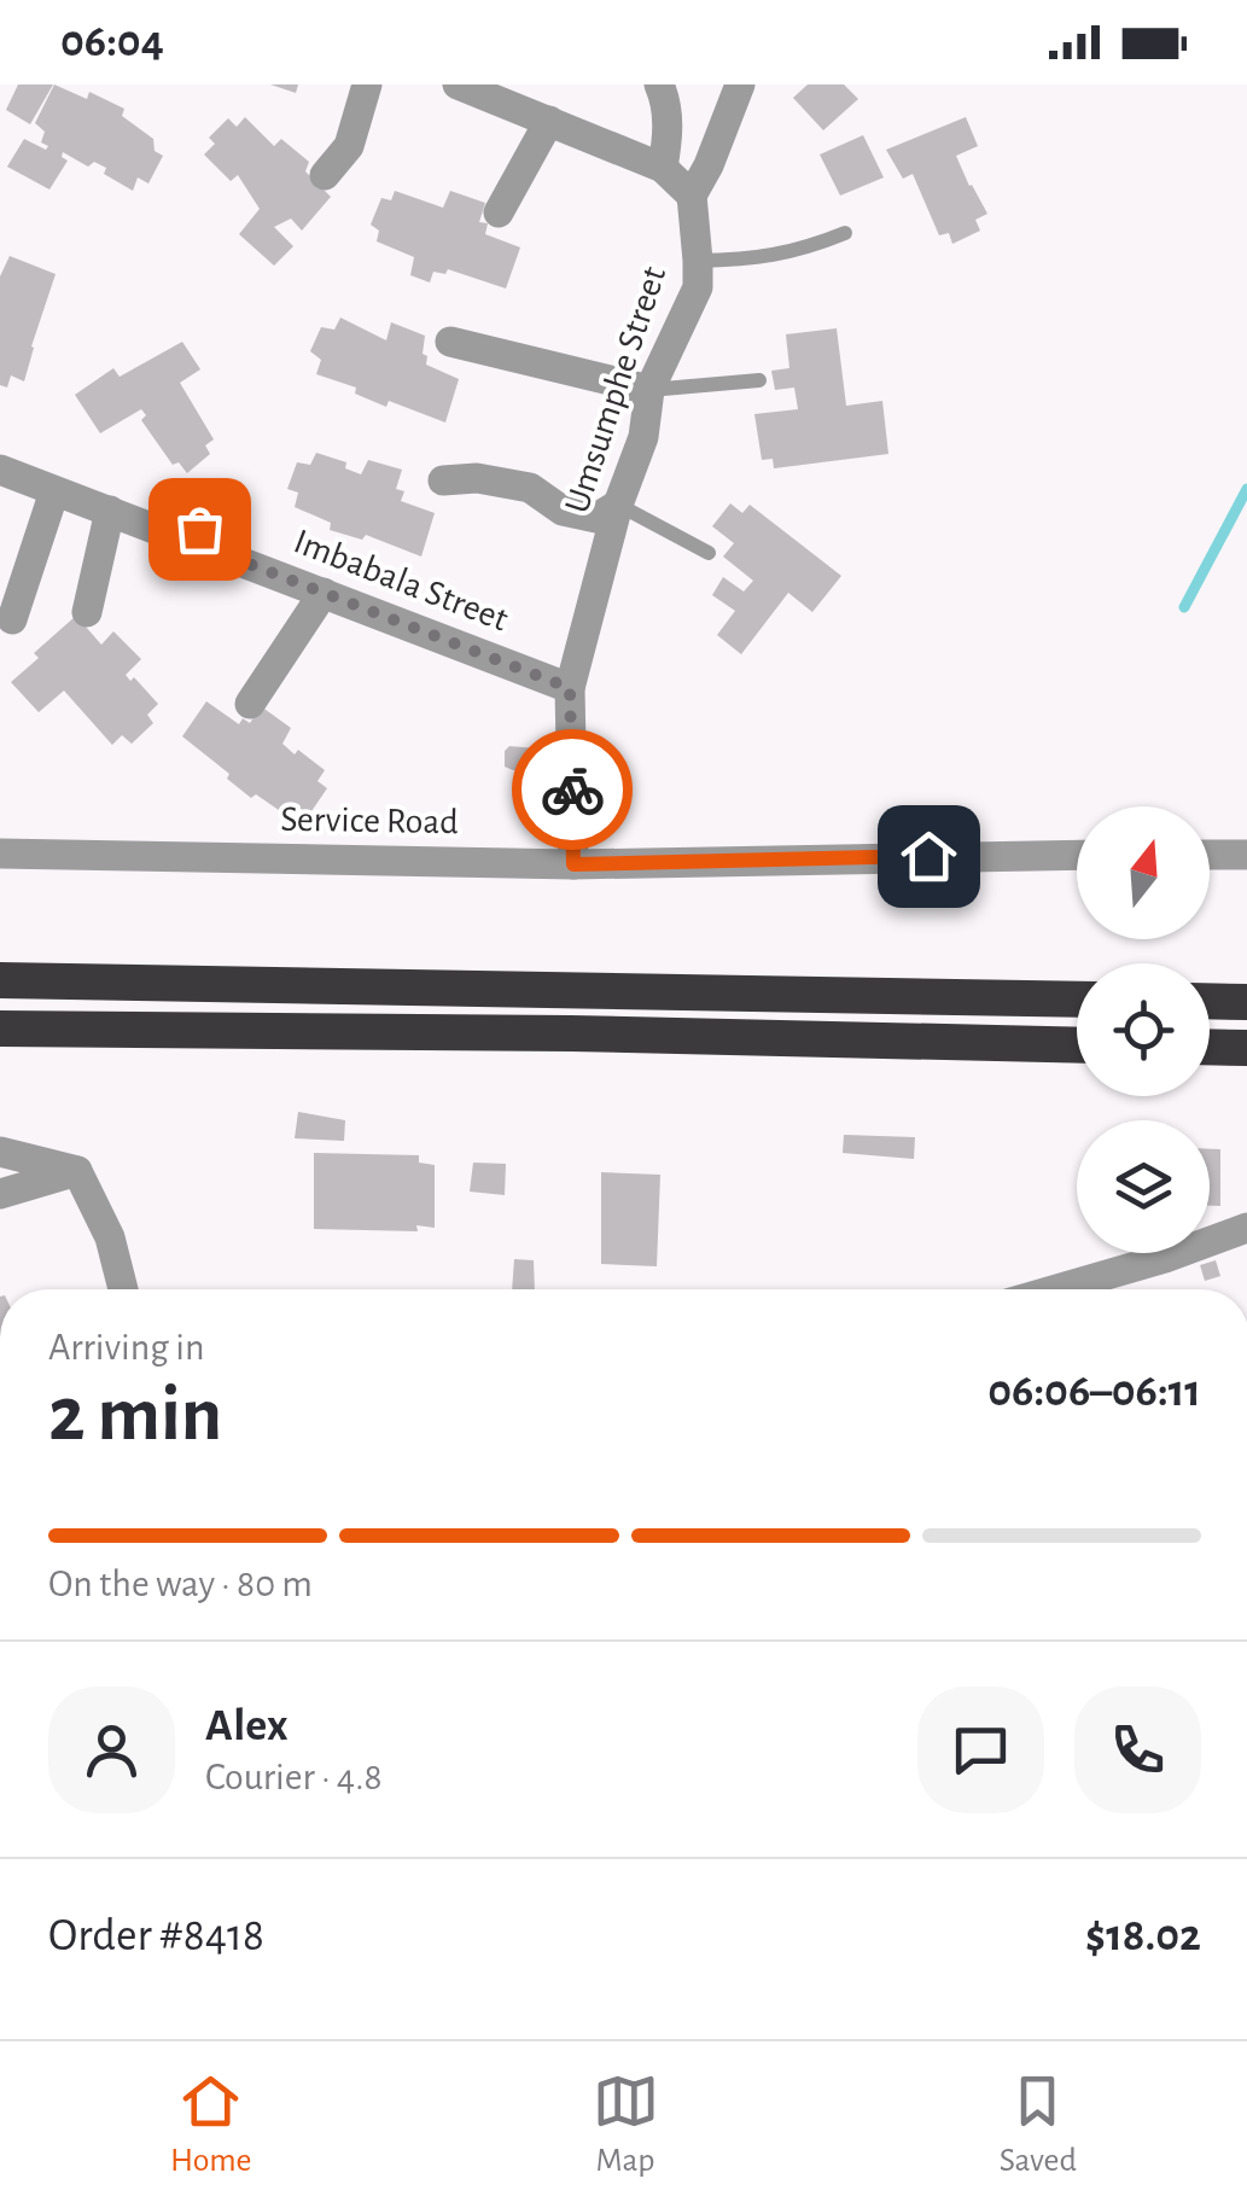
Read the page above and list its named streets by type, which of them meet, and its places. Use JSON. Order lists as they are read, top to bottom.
{
  "streets": {
    "street": ["Umsumphe Street", "Imbabala Street", "Service Road"]
  },
  "crossings": [
    ["Umsumphe Street", "Imbabala Street"],
    ["Umsumphe Street", "Service Road"]
  ],
  "north": "top",
  "page": {
    "status": "06:04",
    "heading": ["2 min", "Arriving in", "06:06–06:11"],
    "panel": [
      "Alex",
      "Courier · 4.8",
      "Order #8418",
      "$18.02"
    ],
    "bar": "On the way · 80 m",
    "tabs": ["Home", "Map", "Saved"]
  }
}
